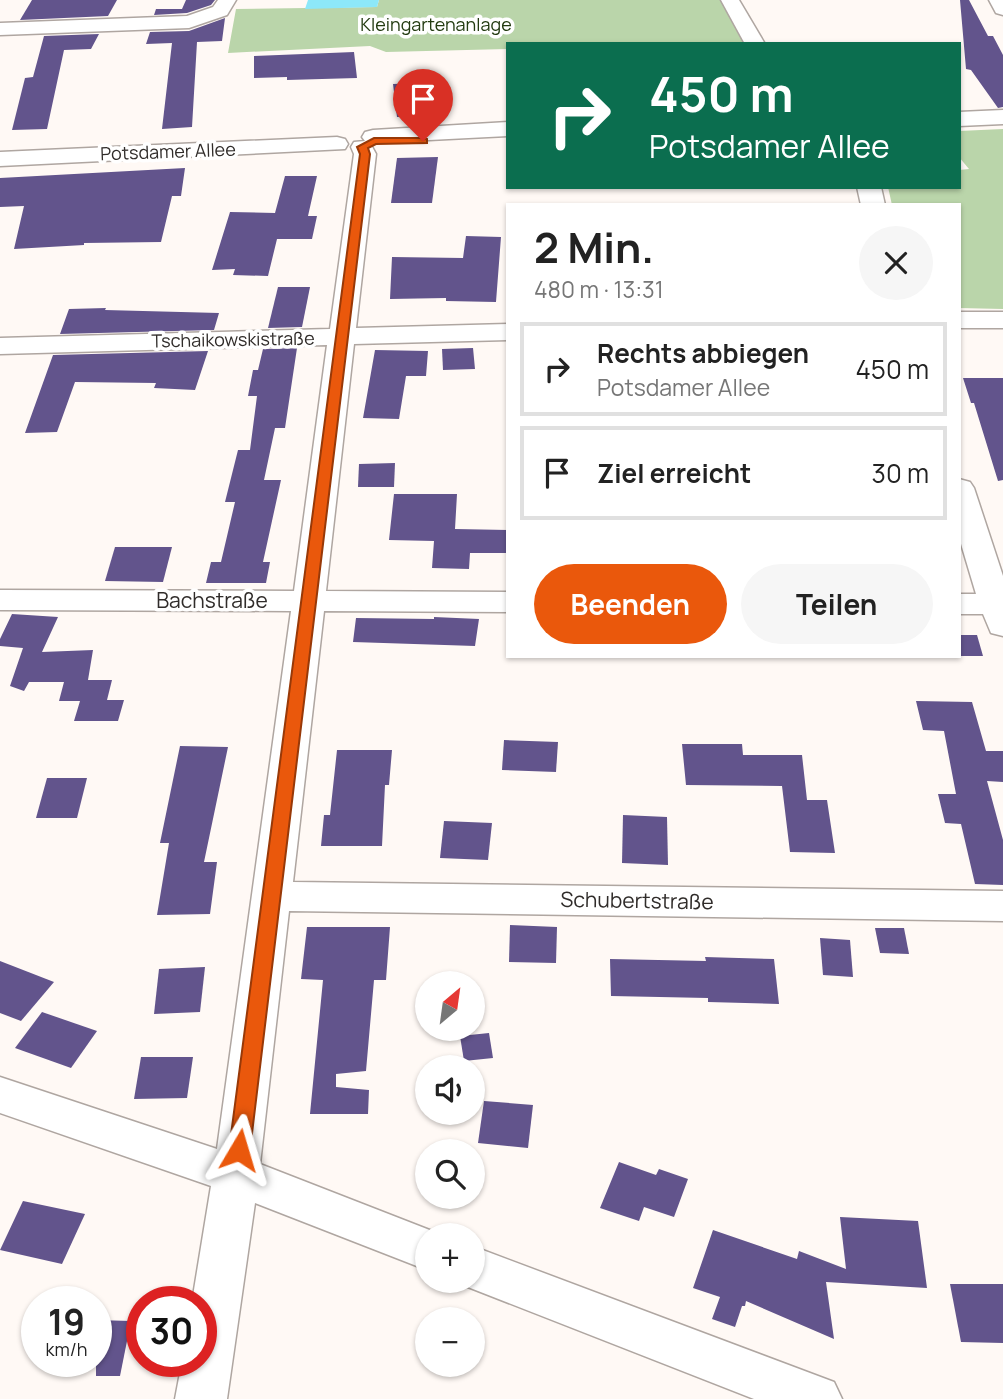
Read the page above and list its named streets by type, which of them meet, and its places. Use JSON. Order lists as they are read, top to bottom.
{
  "streets": {
    "street": [
      "Potsdamer Allee",
      "Tschaikowskistraße",
      "Bachstraße",
      "Schubertstraße"
    ]
  },
  "parks": ["Kleingartenanlage"],
  "north": "top right",
  "page": {
    "turn": ["450 m", "Potsdamer Allee"],
    "heading": ["2 Min.", "480 m · 13:31"],
    "list": [
      {
        "name": "Rechts abbiegen",
        "note": "Potsdamer Allee",
        "value": "450 m"
      },
      {
        "name": "Ziel erreicht",
        "value": "30 m"
      }
    ],
    "buttons": ["Beenden", "Teilen"],
    "map_buttons": ["+", "−"],
    "speed": "19 km/h",
    "limit": "30"
  }
}
